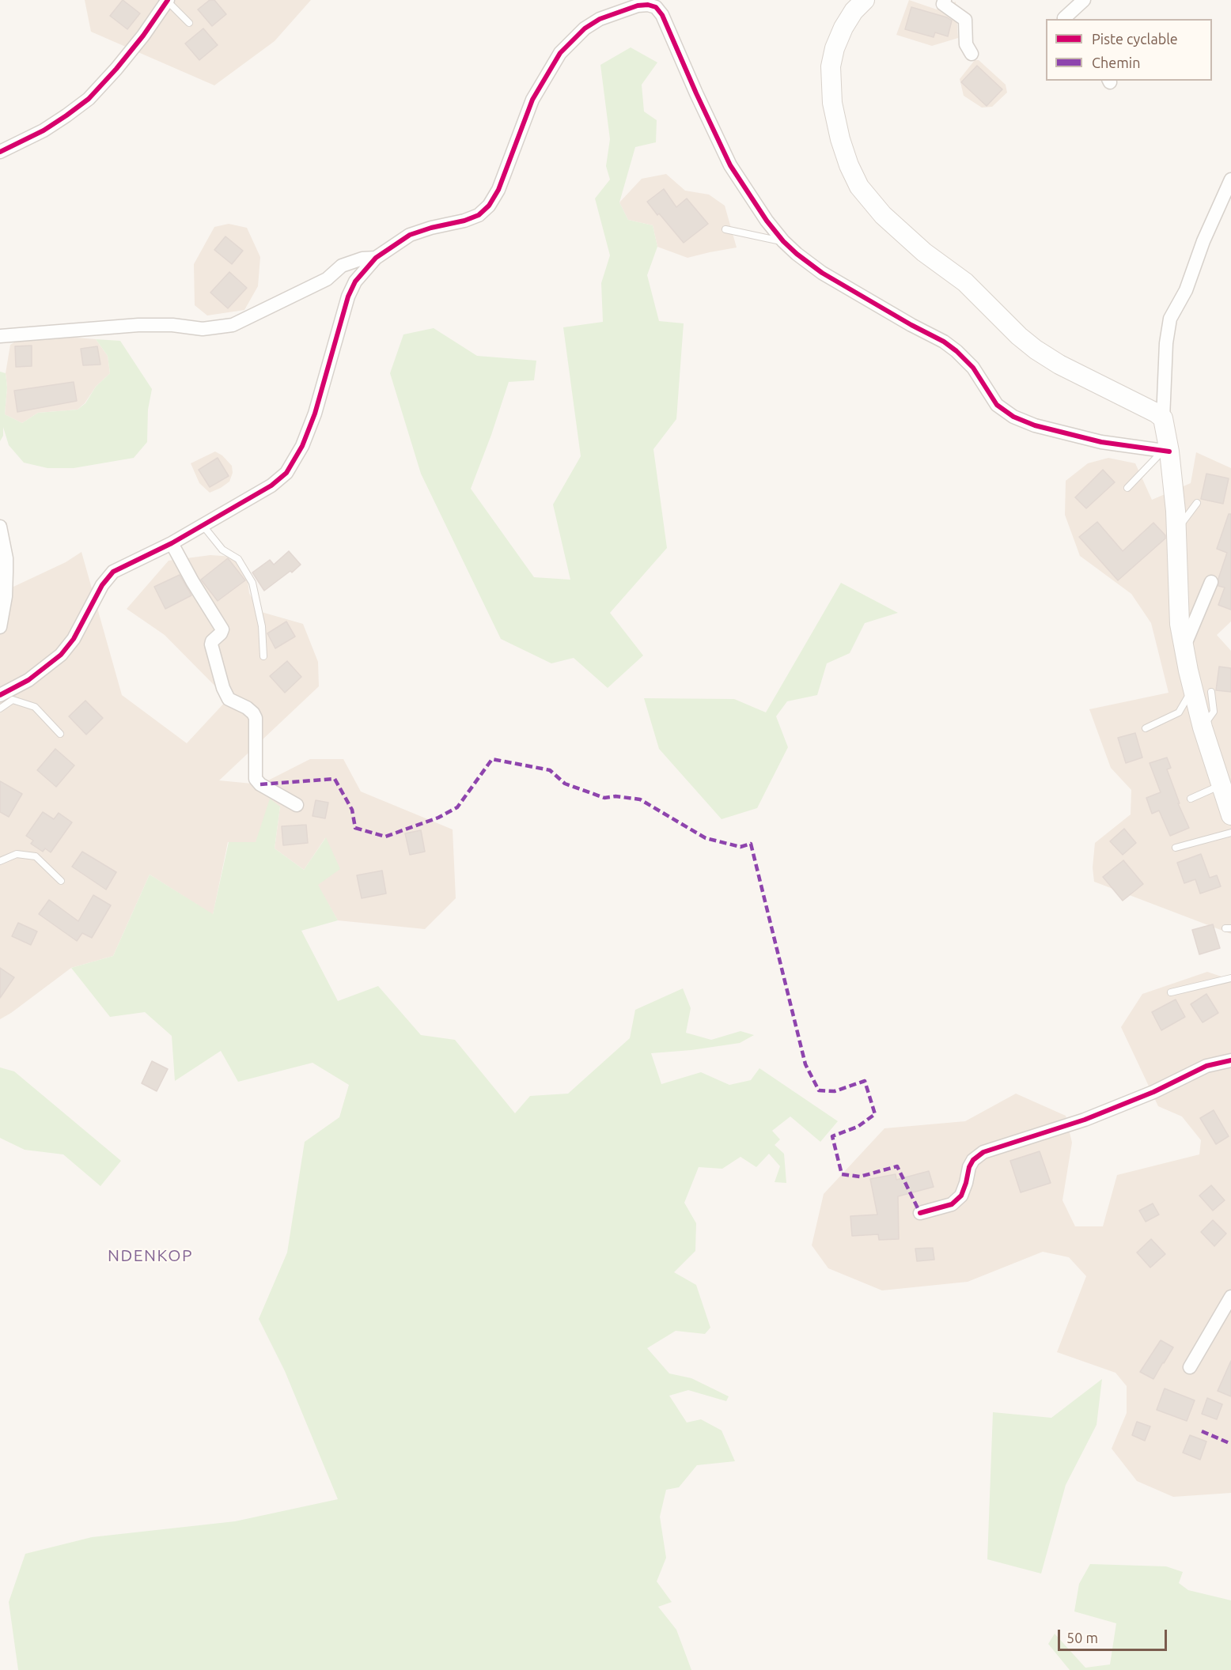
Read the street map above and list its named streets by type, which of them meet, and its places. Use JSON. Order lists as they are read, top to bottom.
{
  "districts": ["NDENKOP"],
  "legend": ["Piste cyclable", "Chemin"],
  "scale_bar": "50 m"
}
